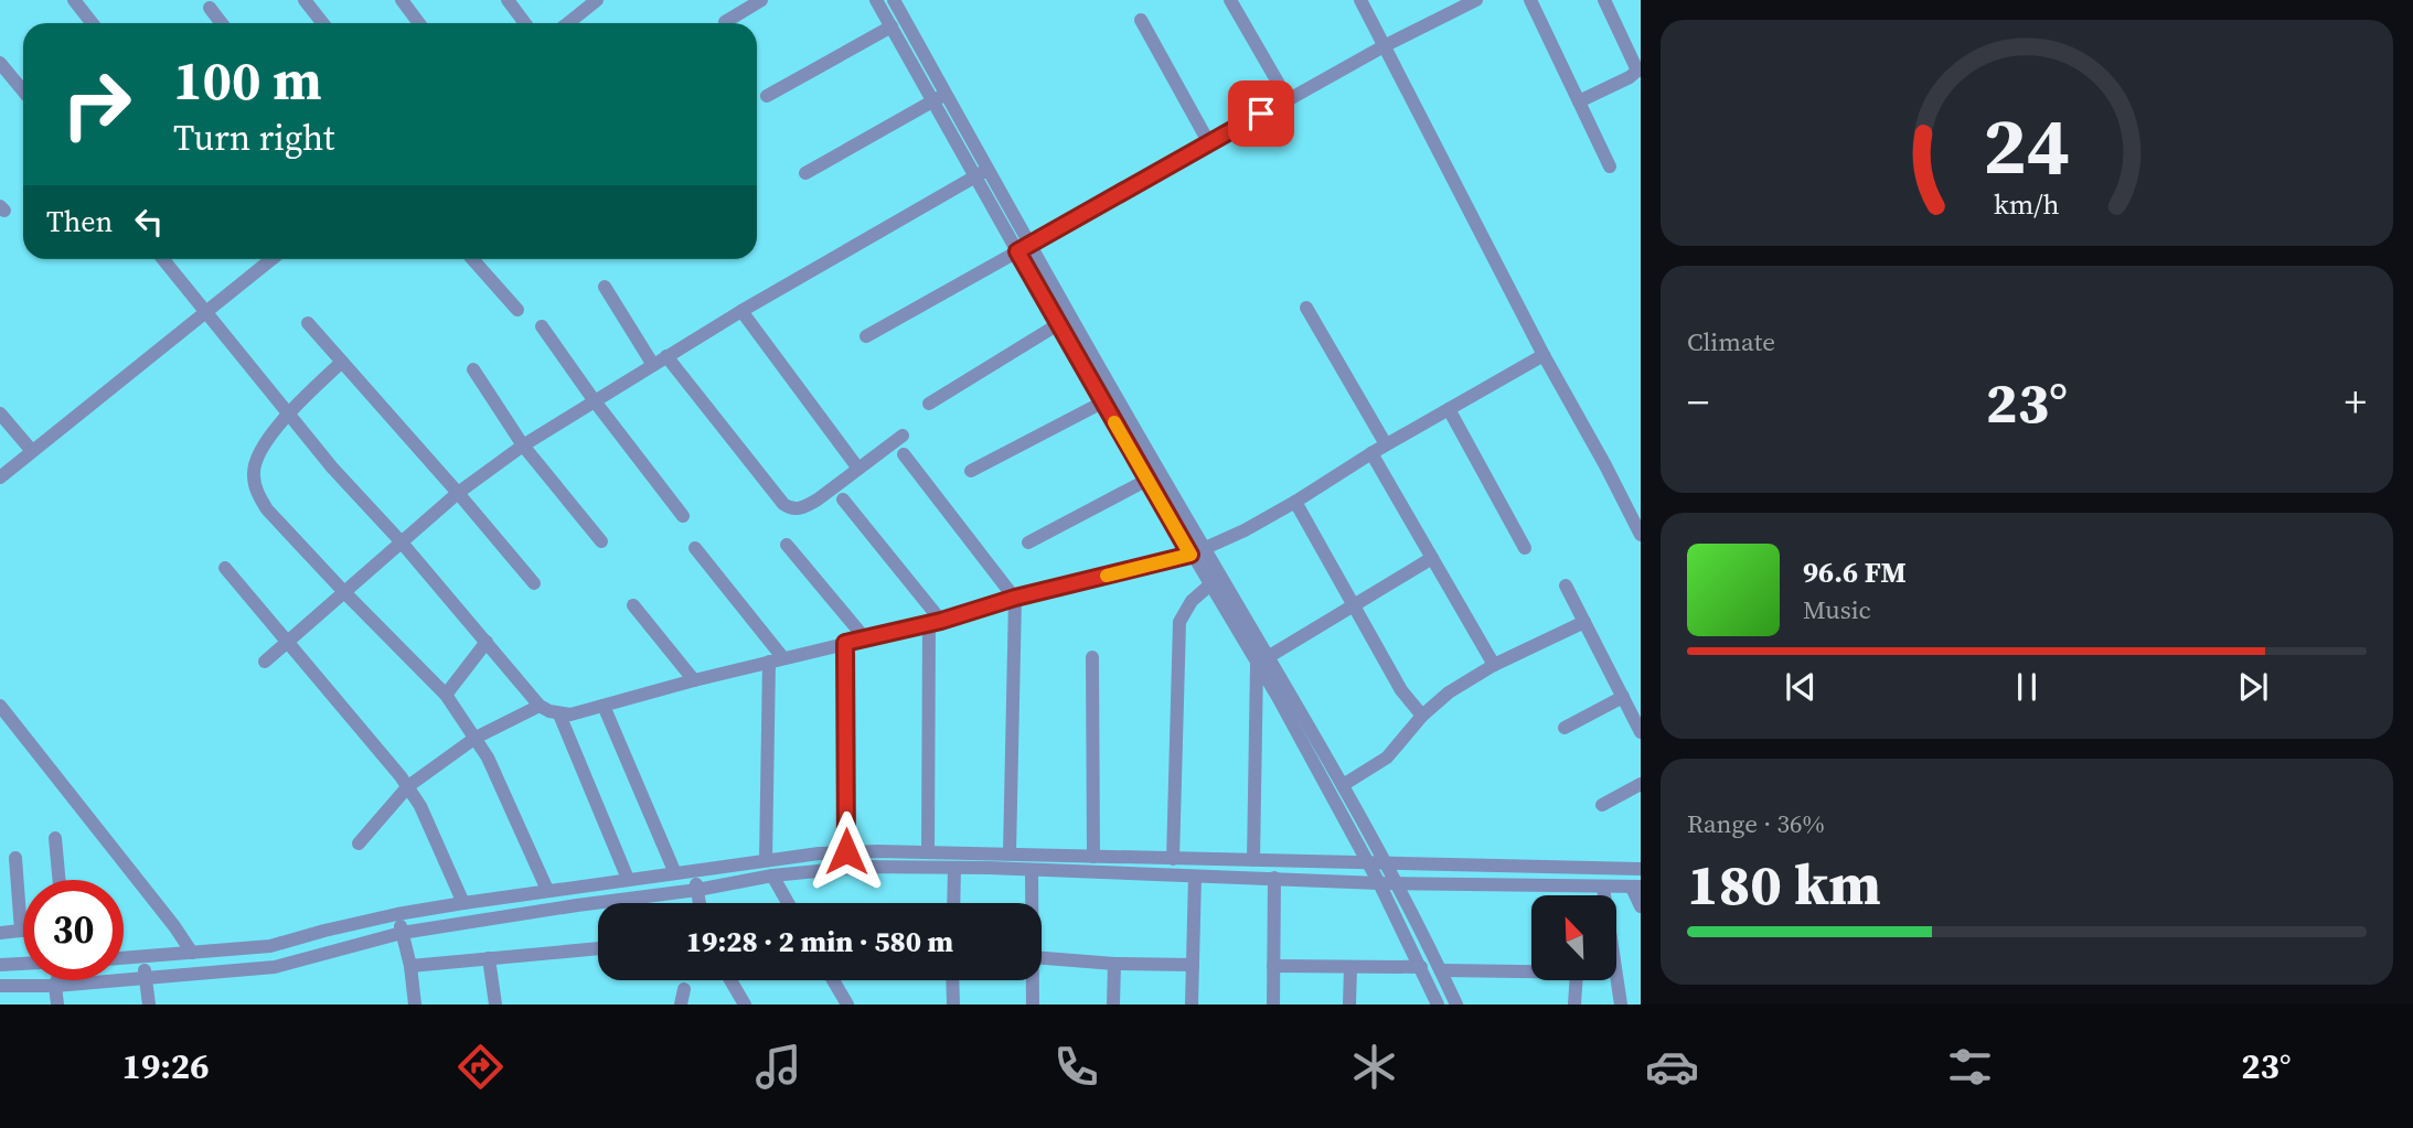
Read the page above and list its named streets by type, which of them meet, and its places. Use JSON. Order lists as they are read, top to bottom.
{
  "north": "top left",
  "page": {
    "turn": ["100 m", "Turn right"],
    "then": "Then",
    "tile": [
      "Climate",
      ["Range · 36%", "180 km"]
    ],
    "heat": ["−", "23°", "+"],
    "song": ["96.6 FM", "Music"],
    "limit": "30",
    "trip": "19:28 · 2 min · 580 m",
    "tabs": ["19:26", "23°"],
    "gauge": ["24", "km/h"]
  }
}
